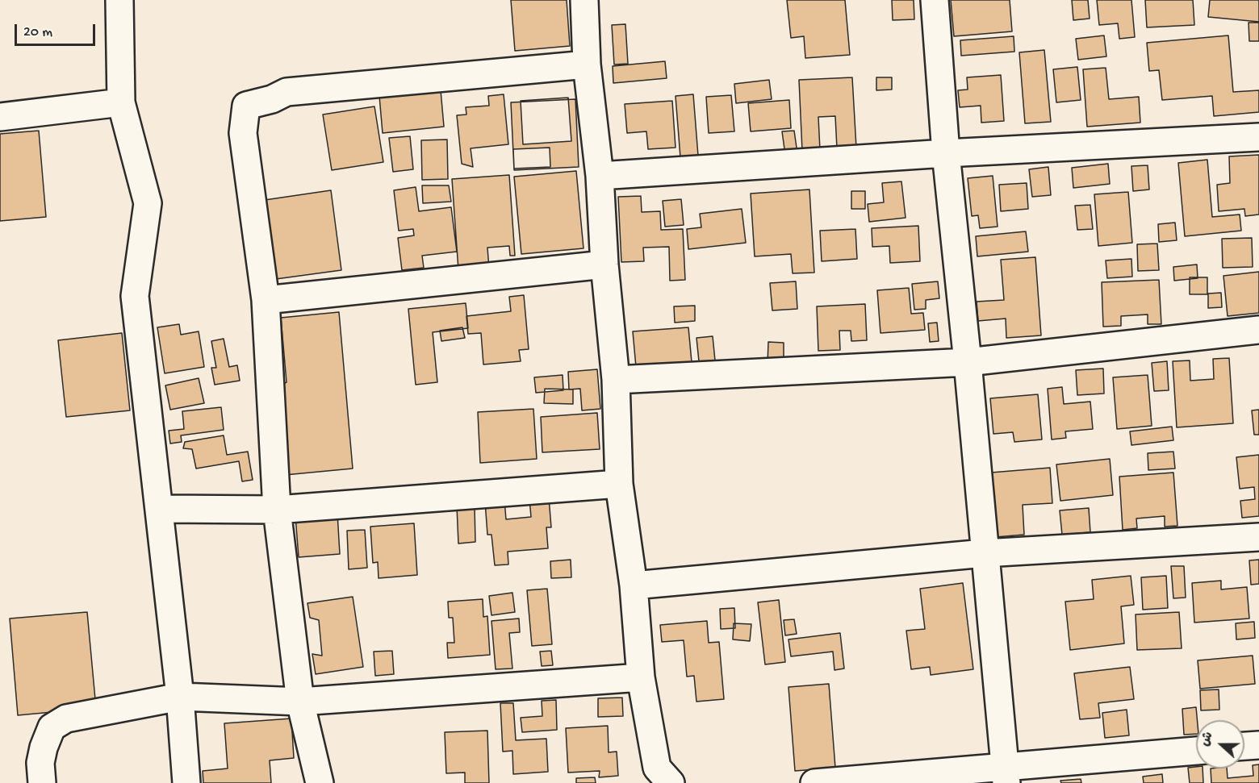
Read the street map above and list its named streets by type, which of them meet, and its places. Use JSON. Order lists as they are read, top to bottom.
{
  "scale_bar": "20 m",
  "north": "left"
}
